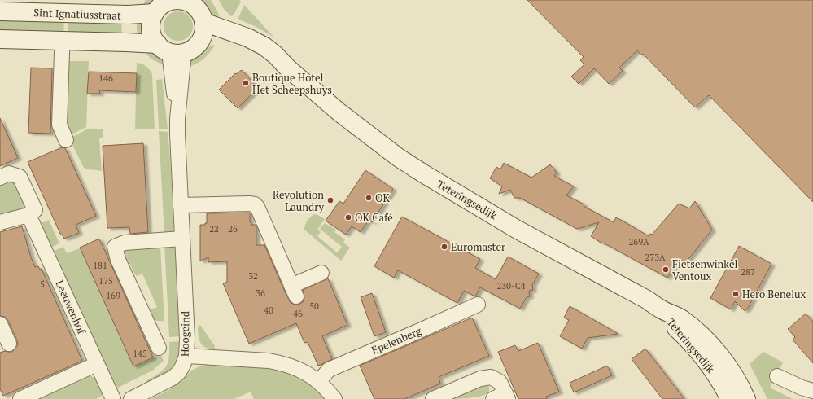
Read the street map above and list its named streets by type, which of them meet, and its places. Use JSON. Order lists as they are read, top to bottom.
{
  "streets": {
    "main road": ["Sint Ignatiusstraat", "Teteringsedijk"],
    "street": ["Leeuwenhof", "Hoogeind", "Epelenberg"]
  },
  "crossings": [
    ["Sint Ignatiusstraat", "Teteringsedijk"],
    ["Sint Ignatiusstraat", "Hoogeind"],
    ["Teteringsedijk", "Hoogeind"]
  ],
  "places": [
    "Boutique Hotel Het Scheepshuys",
    "OK",
    "Revolution Laundry",
    "OK Café",
    "Euromaster",
    "Fietsenwinkel Ventoux",
    "Hero Benelux"
  ],
  "house_numbers": [
    "146",
    "22",
    "26",
    "269A",
    "273A",
    "181",
    "287",
    "32",
    "175",
    "5",
    "230-C4",
    "36",
    "169",
    "50",
    "40",
    "46",
    "145"
  ]
}
